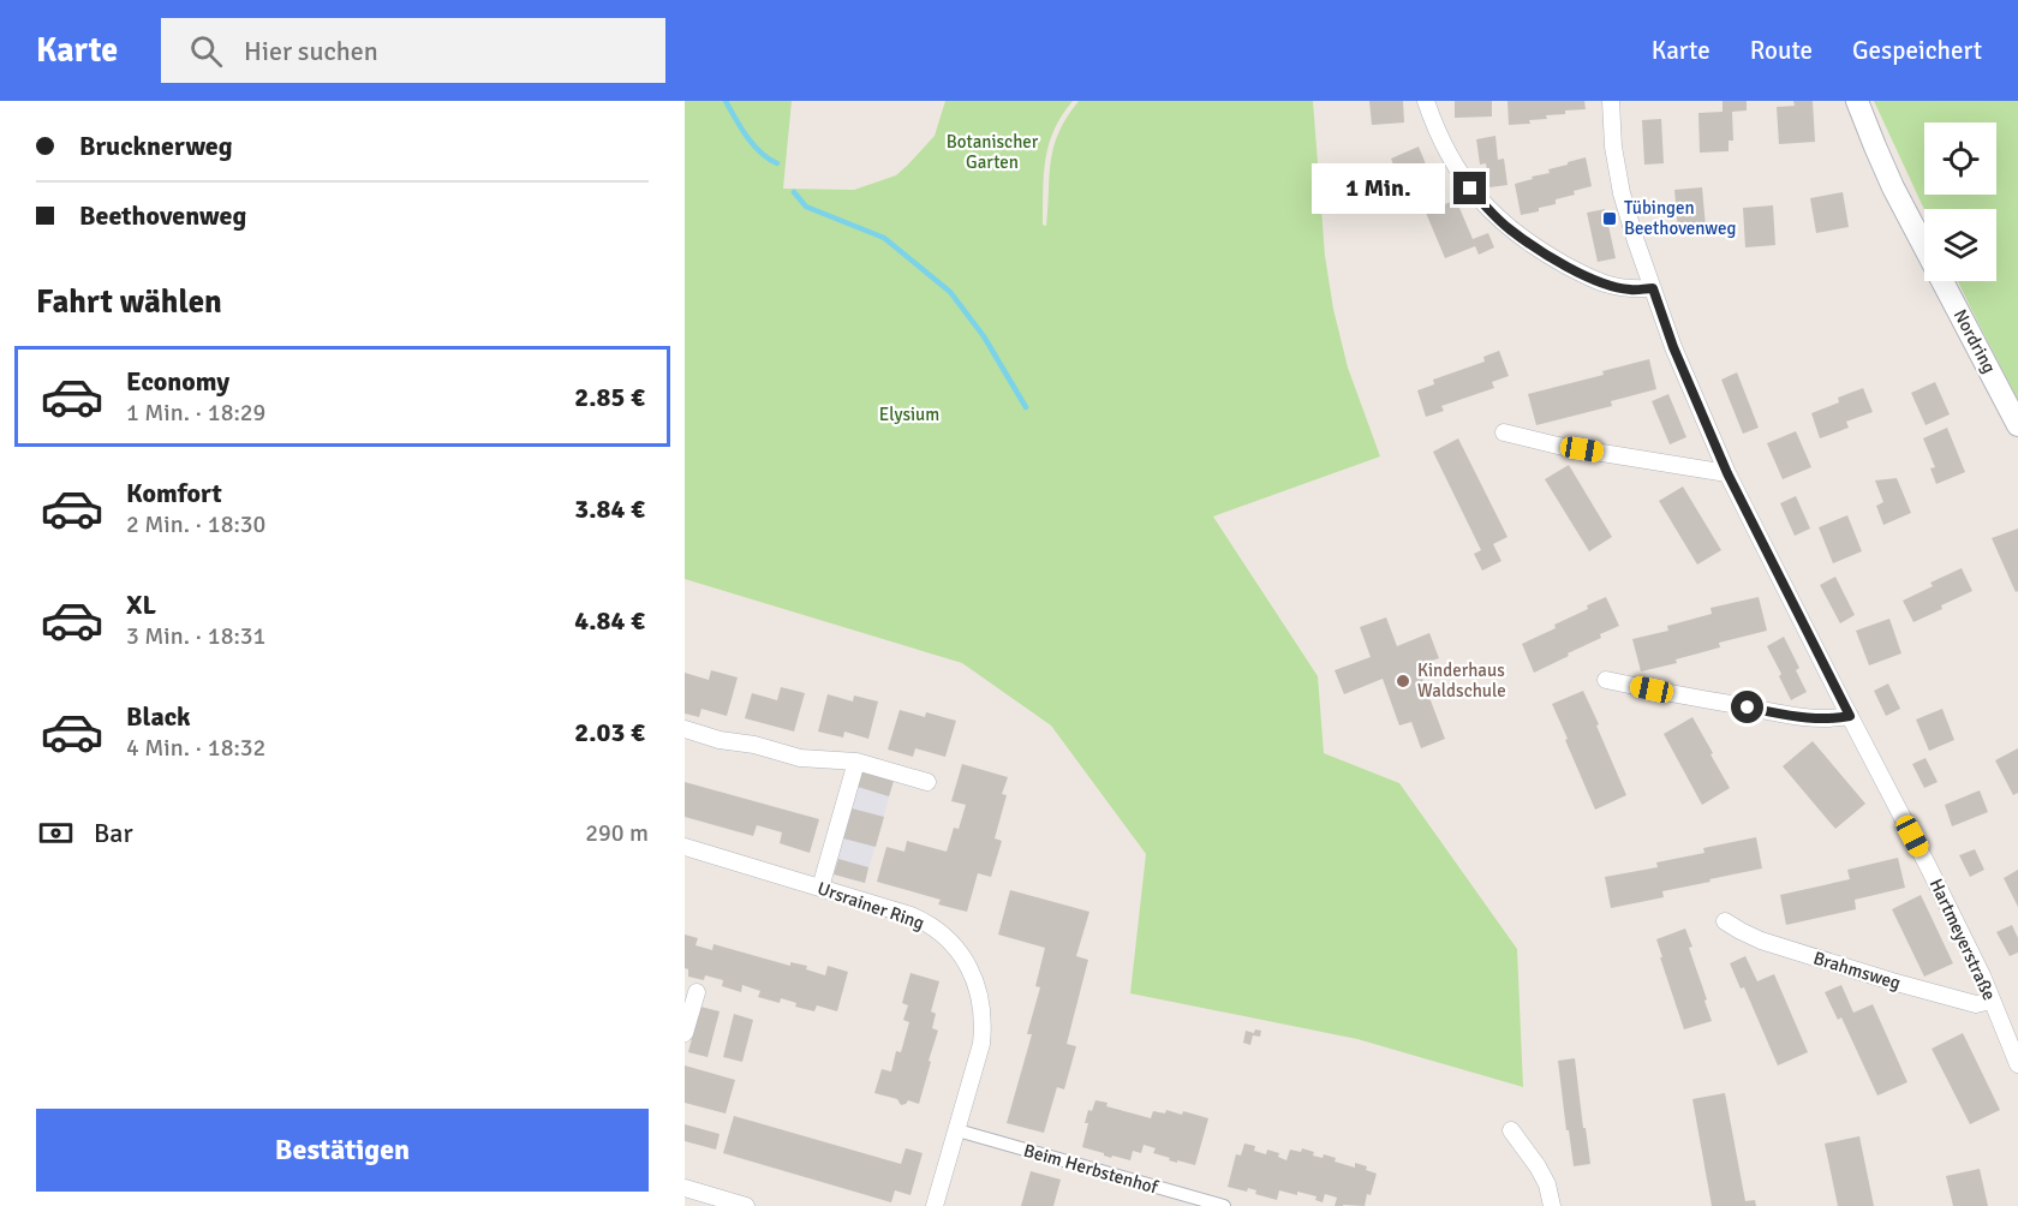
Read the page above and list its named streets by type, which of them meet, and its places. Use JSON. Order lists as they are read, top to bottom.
{
  "streets": {
    "street": [
      "Nordring",
      "Ursrainer Ring",
      "Hartmeyerstraße",
      "Brahmsweg",
      "Beim Herbstenhof"
    ]
  },
  "crossings": [
    ["Ursrainer Ring", "Beim Herbstenhof"],
    ["Hartmeyerstraße", "Brahmsweg"]
  ],
  "parks": ["Botanischer Garten", "Elysium"],
  "places": {
    "transit": ["Tübingen Beethovenweg"],
    "other": ["Kinderhaus Waldschule"]
  },
  "page": {
    "header": "Karte",
    "search": "Hier suchen",
    "nav": ["Karte", "Route", "Gespeichert"],
    "banner": ["Brucknerweg", "Beethovenweg"],
    "bubble": "1 Min.",
    "heading": "Fahrt wählen",
    "list": [
      {
        "name": "Economy",
        "note": "1 Min. · 18:29",
        "value": "2.85 €"
      },
      {
        "name": "Komfort",
        "note": "2 Min. · 18:30",
        "value": "3.84 €"
      },
      {
        "name": "XL",
        "note": "3 Min. · 18:31",
        "value": "4.84 €"
      },
      {
        "name": "Black",
        "note": "4 Min. · 18:32",
        "value": "2.03 €"
      }
    ],
    "pay": ["Bar", "290 m"],
    "buttons": "Bestätigen"
  }
}
